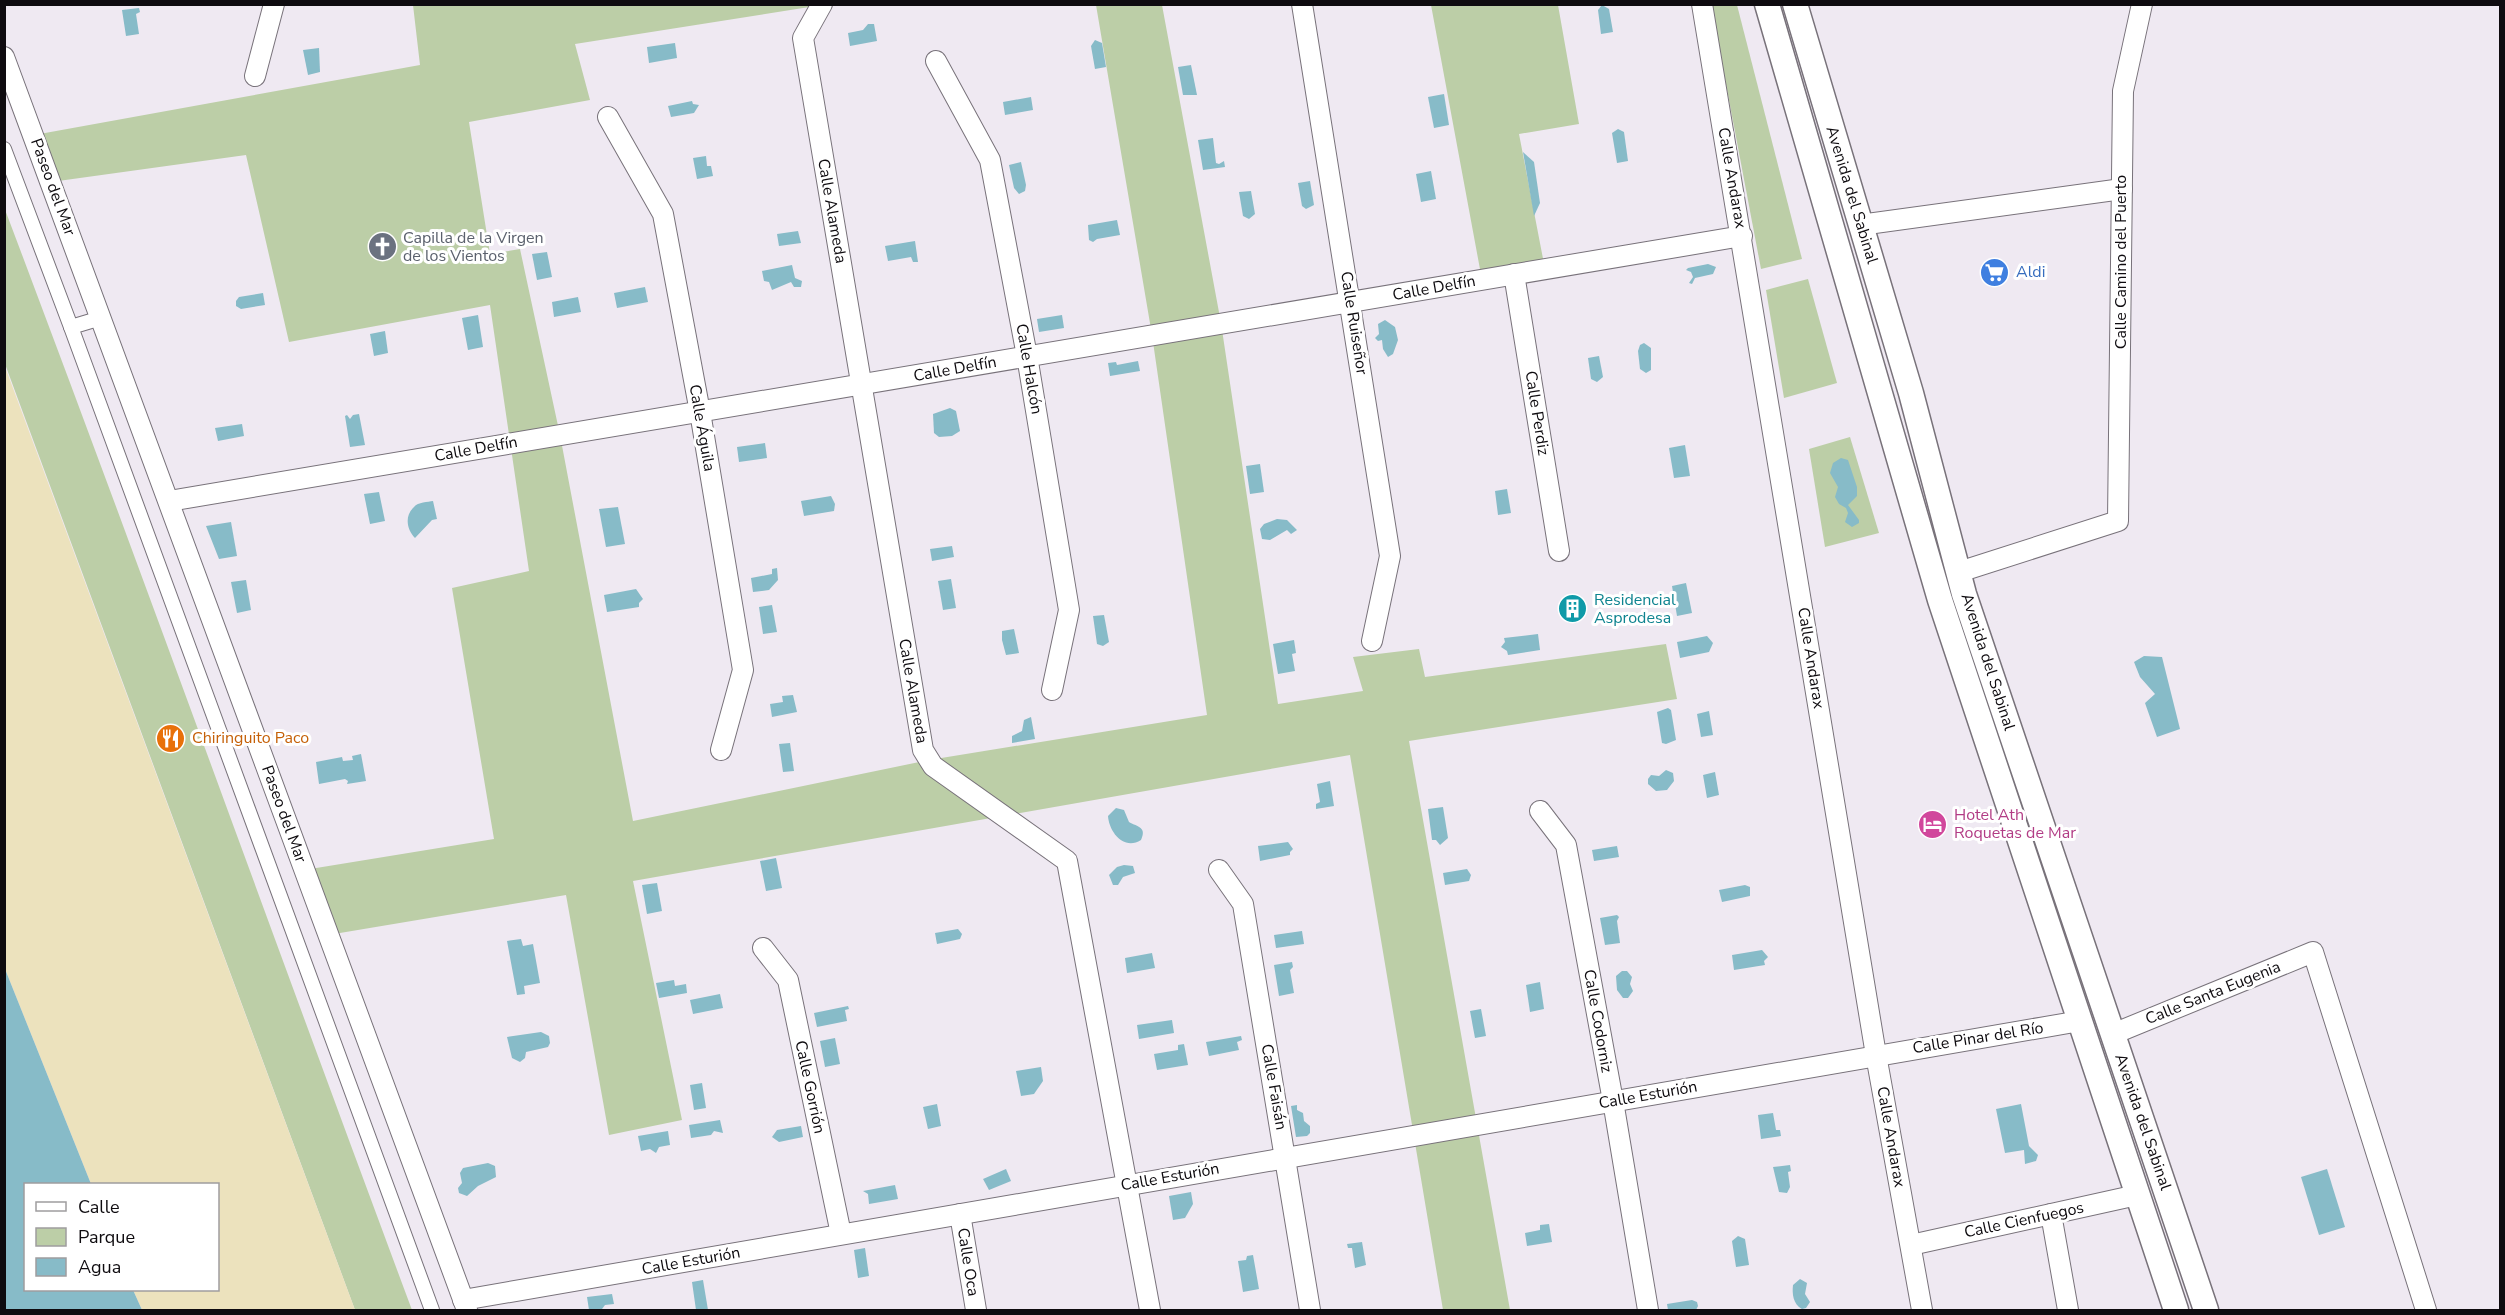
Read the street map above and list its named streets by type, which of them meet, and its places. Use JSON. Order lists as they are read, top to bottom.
{
  "streets": {
    "street": [
      "Calle Andarax",
      "Paseo del Mar",
      "Avenida del Sabinal",
      "Calle Alameda",
      "Calle Camino del Puerto",
      "Calle Delfín",
      "Calle Ruiseñor",
      "Calle Halcón",
      "Calle Perdiz",
      "Calle Águila",
      "Calle Santa Eugenia",
      "Calle Codorniz",
      "Calle Pinar del Río",
      "Calle Gorrión",
      "Calle Faisán",
      "Calle Esturión",
      "Calle Cienfuegos",
      "Calle Oca"
    ]
  },
  "crossings": [
    ["Calle Andarax", "Calle Delfín"],
    ["Calle Andarax", "Calle Pinar del Río"],
    ["Calle Andarax", "Calle Esturión"],
    ["Calle Andarax", "Calle Cienfuegos"],
    ["Paseo del Mar", "Calle Delfín"],
    ["Paseo del Mar", "Calle Esturión"],
    ["Avenida del Sabinal", "Calle Camino del Puerto"],
    ["Avenida del Sabinal", "Calle Santa Eugenia"],
    ["Avenida del Sabinal", "Calle Pinar del Río"],
    ["Avenida del Sabinal", "Calle Cienfuegos"],
    ["Calle Alameda", "Calle Delfín"],
    ["Calle Alameda", "Calle Esturión"],
    ["Calle Delfín", "Calle Ruiseñor"],
    ["Calle Delfín", "Calle Halcón"],
    ["Calle Delfín", "Calle Perdiz"],
    ["Calle Delfín", "Calle Águila"],
    ["Calle Codorniz", "Calle Esturión"],
    ["Calle Pinar del Río", "Calle Esturión"],
    ["Calle Gorrión", "Calle Esturión"],
    ["Calle Faisán", "Calle Esturión"],
    ["Calle Esturión", "Calle Oca"]
  ],
  "places": {
    "church": ["Capilla de la Virgen de los Vientos"],
    "supermarket": ["Aldi"],
    "building": ["Residencial Asprodesa"],
    "restaurant": ["Chiringuito Paco"],
    "hotel": ["Hotel Ath Roquetas de Mar"]
  },
  "legend": ["Calle", "Parque", "Agua"]
}
